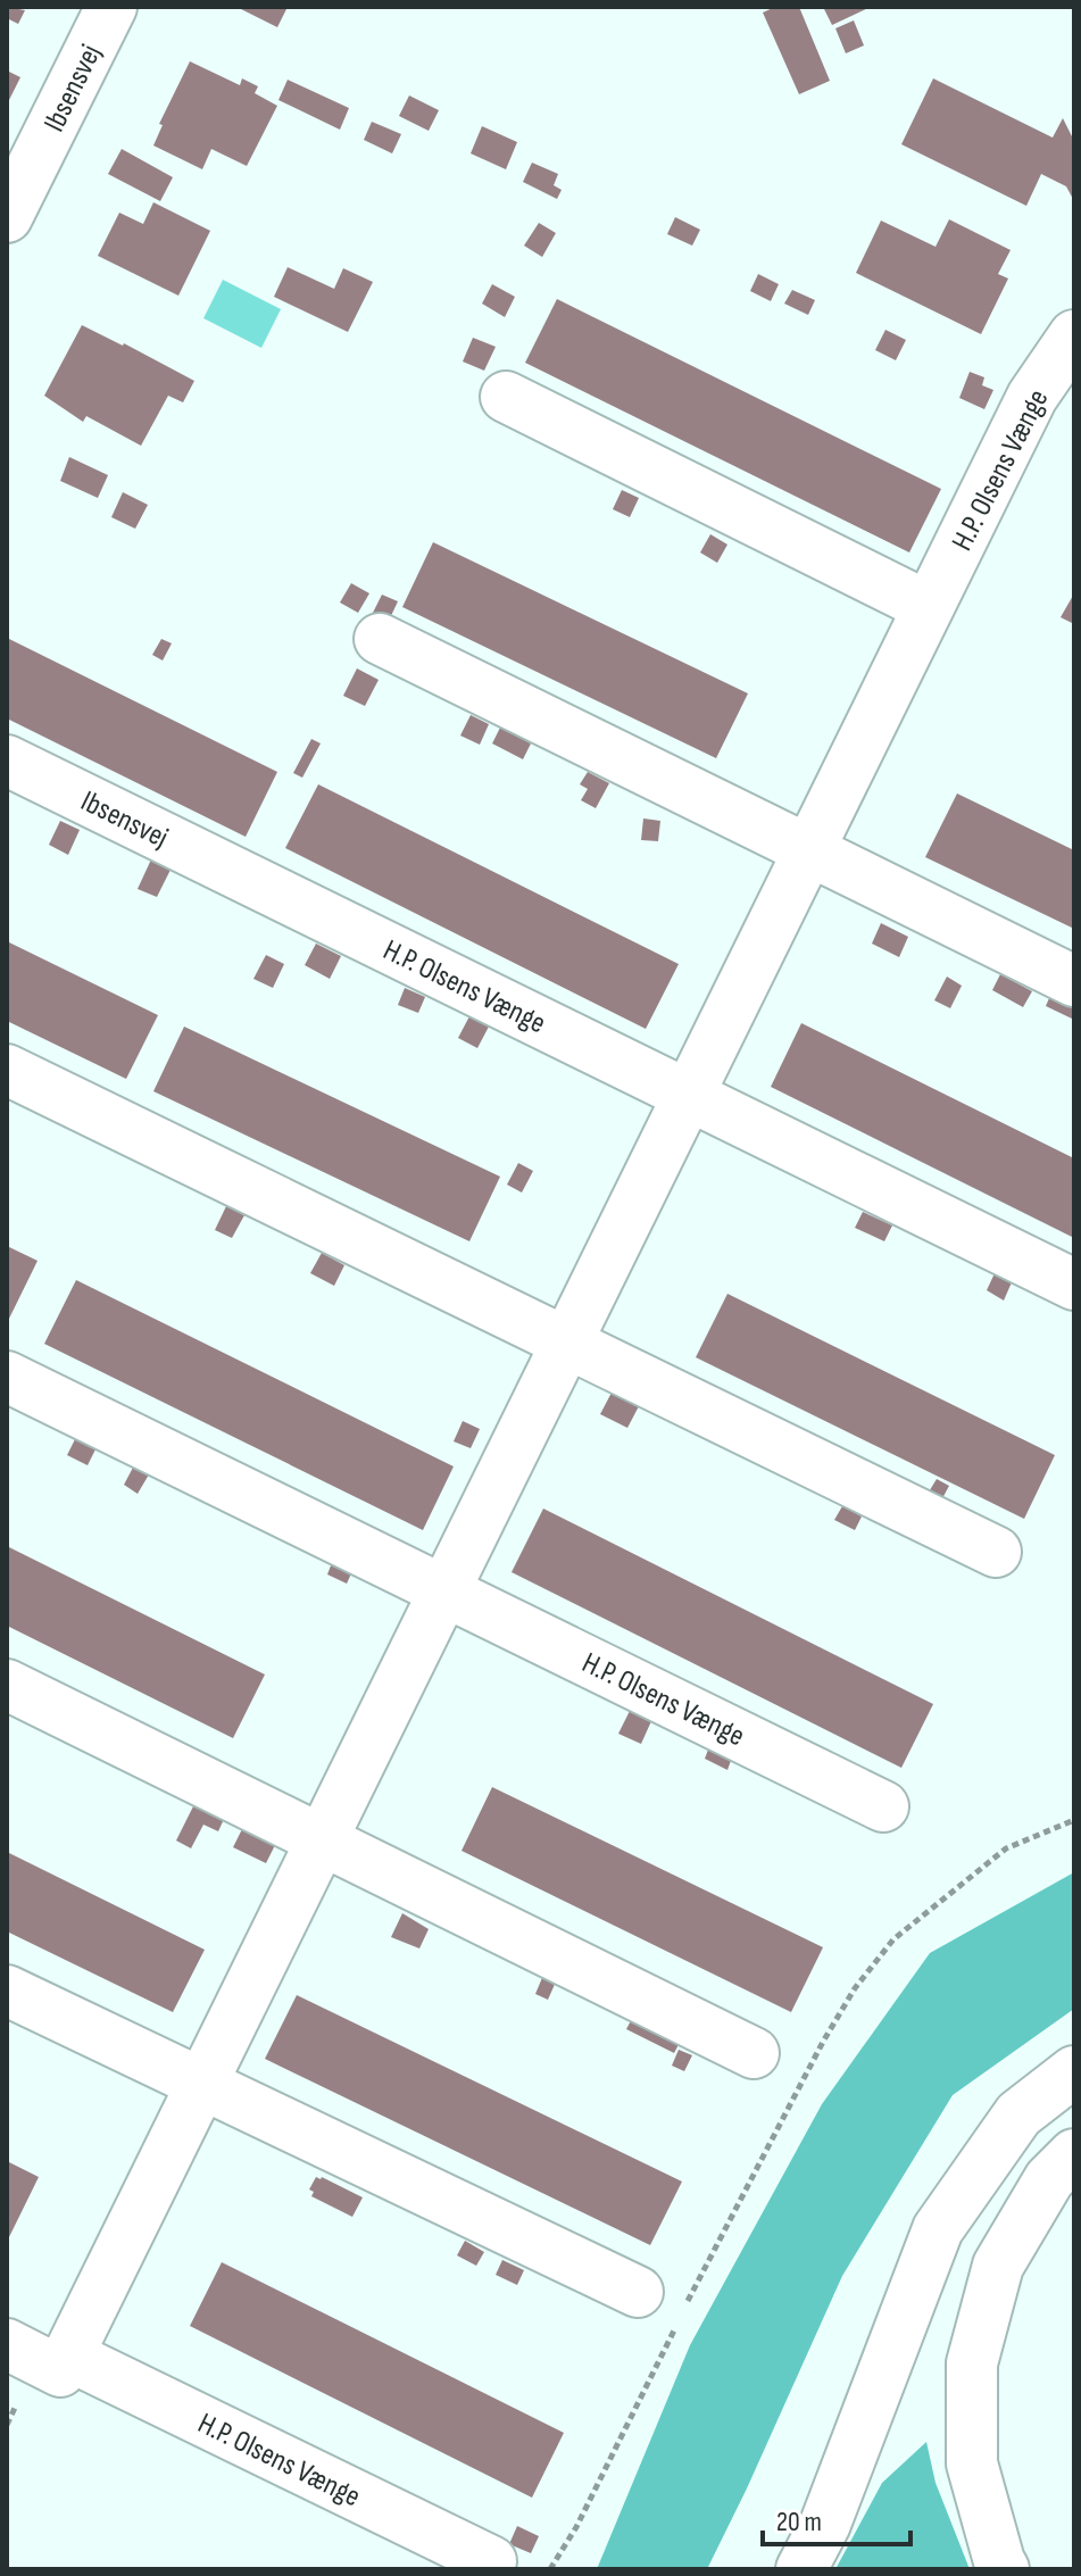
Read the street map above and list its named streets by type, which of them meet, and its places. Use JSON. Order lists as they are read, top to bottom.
{
  "streets": {
    "main road": ["Ibsensvej", "H.P. Olsens Vænge"]
  },
  "crossings": [
    ["Ibsensvej", "H.P. Olsens Vænge"]
  ],
  "scale_bar": "20 m"
}
